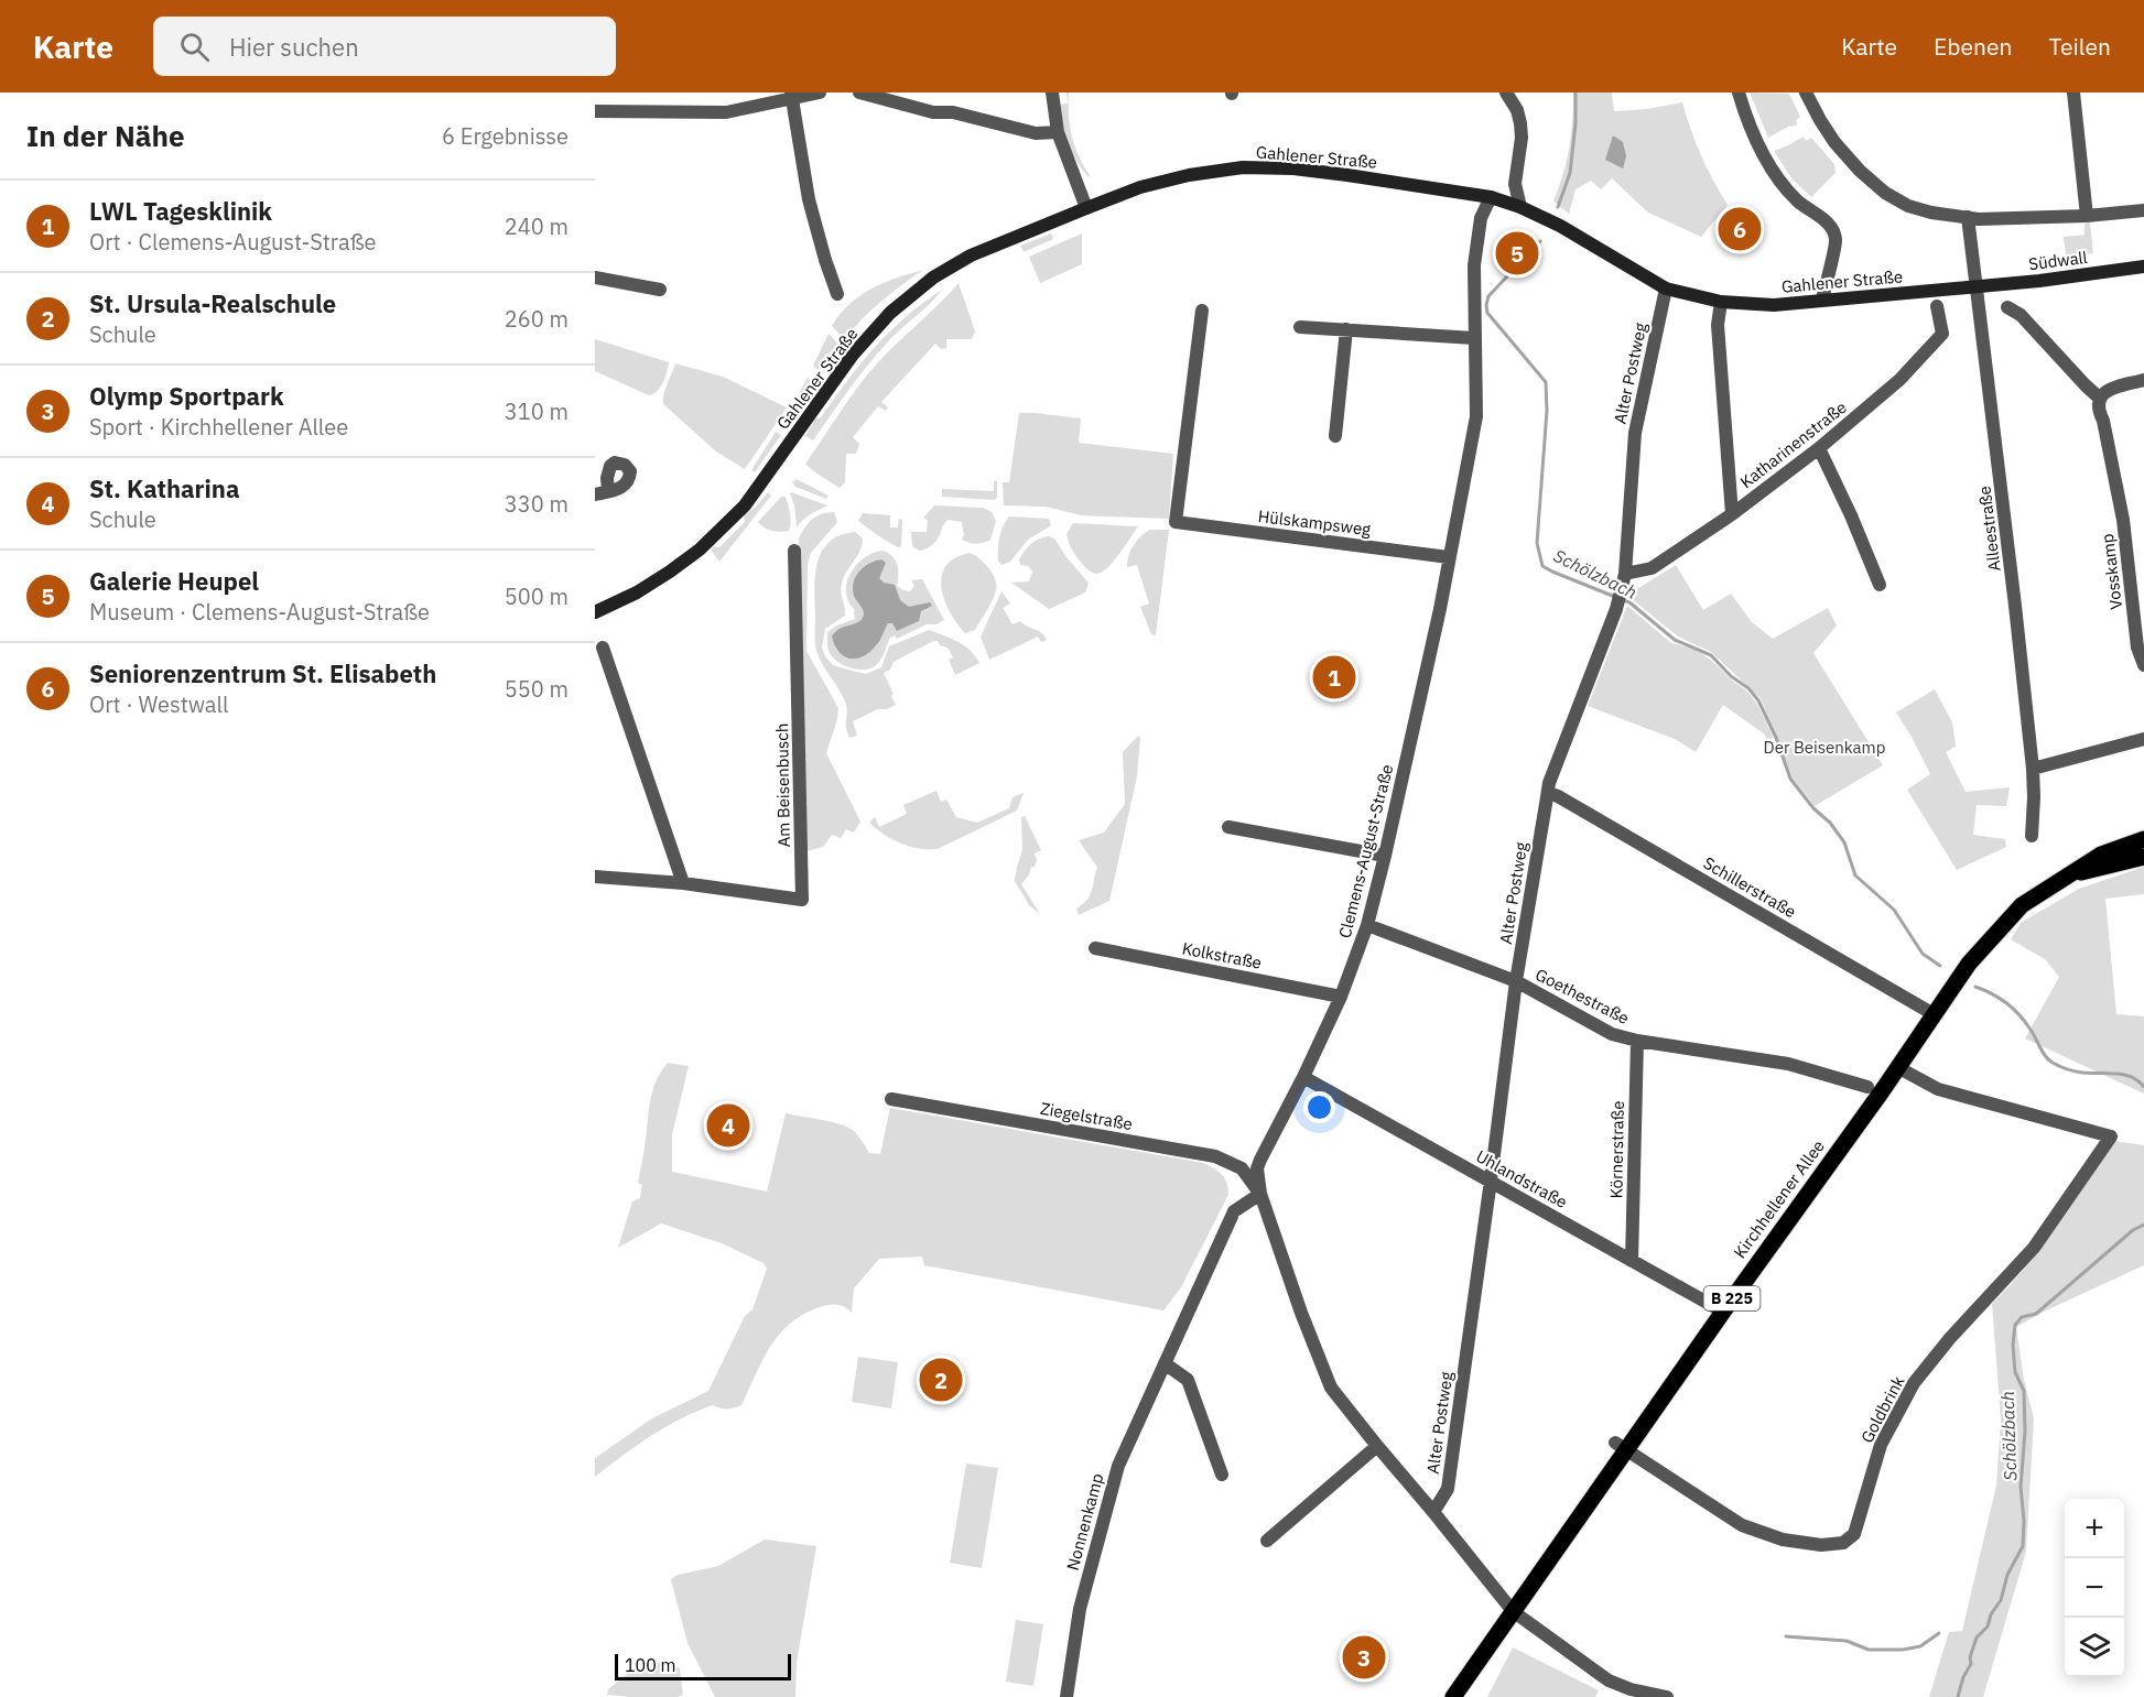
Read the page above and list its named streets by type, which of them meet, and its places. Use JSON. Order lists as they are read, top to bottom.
{
  "streets": {
    "main road": [
      "Gahlener Straße",
      "Südwall",
      "Kirchhellener Allee",
      "B 225"
    ],
    "street": [
      "Alter Postweg",
      "Katharinenstraße",
      "Hülskampsweg",
      "Alleestraße",
      "Vosskamp",
      "Am Beisenbusch",
      "Clemens-August-Straße",
      "Schillerstraße",
      "Kolkstraße",
      "Goethestraße",
      "Ziegelstraße",
      "Körnerstraße",
      "Uhlandstraße",
      "Goldbrink",
      "Nonnenkamp"
    ]
  },
  "crossings": [
    ["Gahlener Straße", "Südwall"],
    ["Gahlener Straße", "Alter Postweg"],
    ["Gahlener Straße", "Alleestraße"],
    ["Gahlener Straße", "Clemens-August-Straße"],
    ["Südwall", "Alleestraße"],
    ["Alter Postweg", "Katharinenstraße"],
    ["Alter Postweg", "Clemens-August-Straße"],
    ["Alter Postweg", "Schillerstraße"],
    ["Alter Postweg", "Goethestraße"],
    ["Alter Postweg", "Uhlandstraße"],
    ["Hülskampsweg", "Clemens-August-Straße"],
    ["Clemens-August-Straße", "Kolkstraße"],
    ["Clemens-August-Straße", "Goethestraße"],
    ["Clemens-August-Straße", "Ziegelstraße"],
    ["Clemens-August-Straße", "Uhlandstraße"],
    ["Clemens-August-Straße", "Kirchhellener Allee"],
    ["Clemens-August-Straße", "Nonnenkamp"],
    ["Schillerstraße", "Kirchhellener Allee"],
    ["Goethestraße", "Körnerstraße"],
    ["Ziegelstraße", "Nonnenkamp"],
    ["Körnerstraße", "Uhlandstraße"],
    ["Uhlandstraße", "Kirchhellener Allee"],
    ["Kirchhellener Allee", "Goldbrink"]
  ],
  "water": ["Schölzbach"],
  "parks": ["Der Beisenkamp"],
  "scale_bar": "100 m",
  "page": {
    "header": "Karte",
    "search": "Hier suchen",
    "nav": ["Karte", "Ebenen", "Teilen"],
    "heading": ["In der Nähe", "6 Ergebnisse"],
    "list": [
      {
        "mark": "1",
        "name": "LWL Tagesklinik",
        "note": "Ort · Clemens-August-Straße",
        "value": "240 m"
      },
      {
        "mark": "2",
        "name": "St. Ursula-Realschule",
        "note": "Schule",
        "value": "260 m"
      },
      {
        "mark": "3",
        "name": "Olymp Sportpark",
        "note": "Sport · Kirchhellener Allee",
        "value": "310 m"
      },
      {
        "mark": "4",
        "name": "St. Katharina",
        "note": "Schule",
        "value": "330 m"
      },
      {
        "mark": "5",
        "name": "Galerie Heupel",
        "note": "Museum · Clemens-August-Straße",
        "value": "500 m"
      },
      {
        "mark": "6",
        "name": "Seniorenzentrum St. Elisabeth",
        "note": "Ort · Westwall",
        "value": "550 m"
      }
    ],
    "pins": [
      "6",
      "5",
      "1",
      "4",
      "2",
      "3"
    ],
    "map_buttons": ["+", "−"],
    "scale": "100 m"
  }
}
